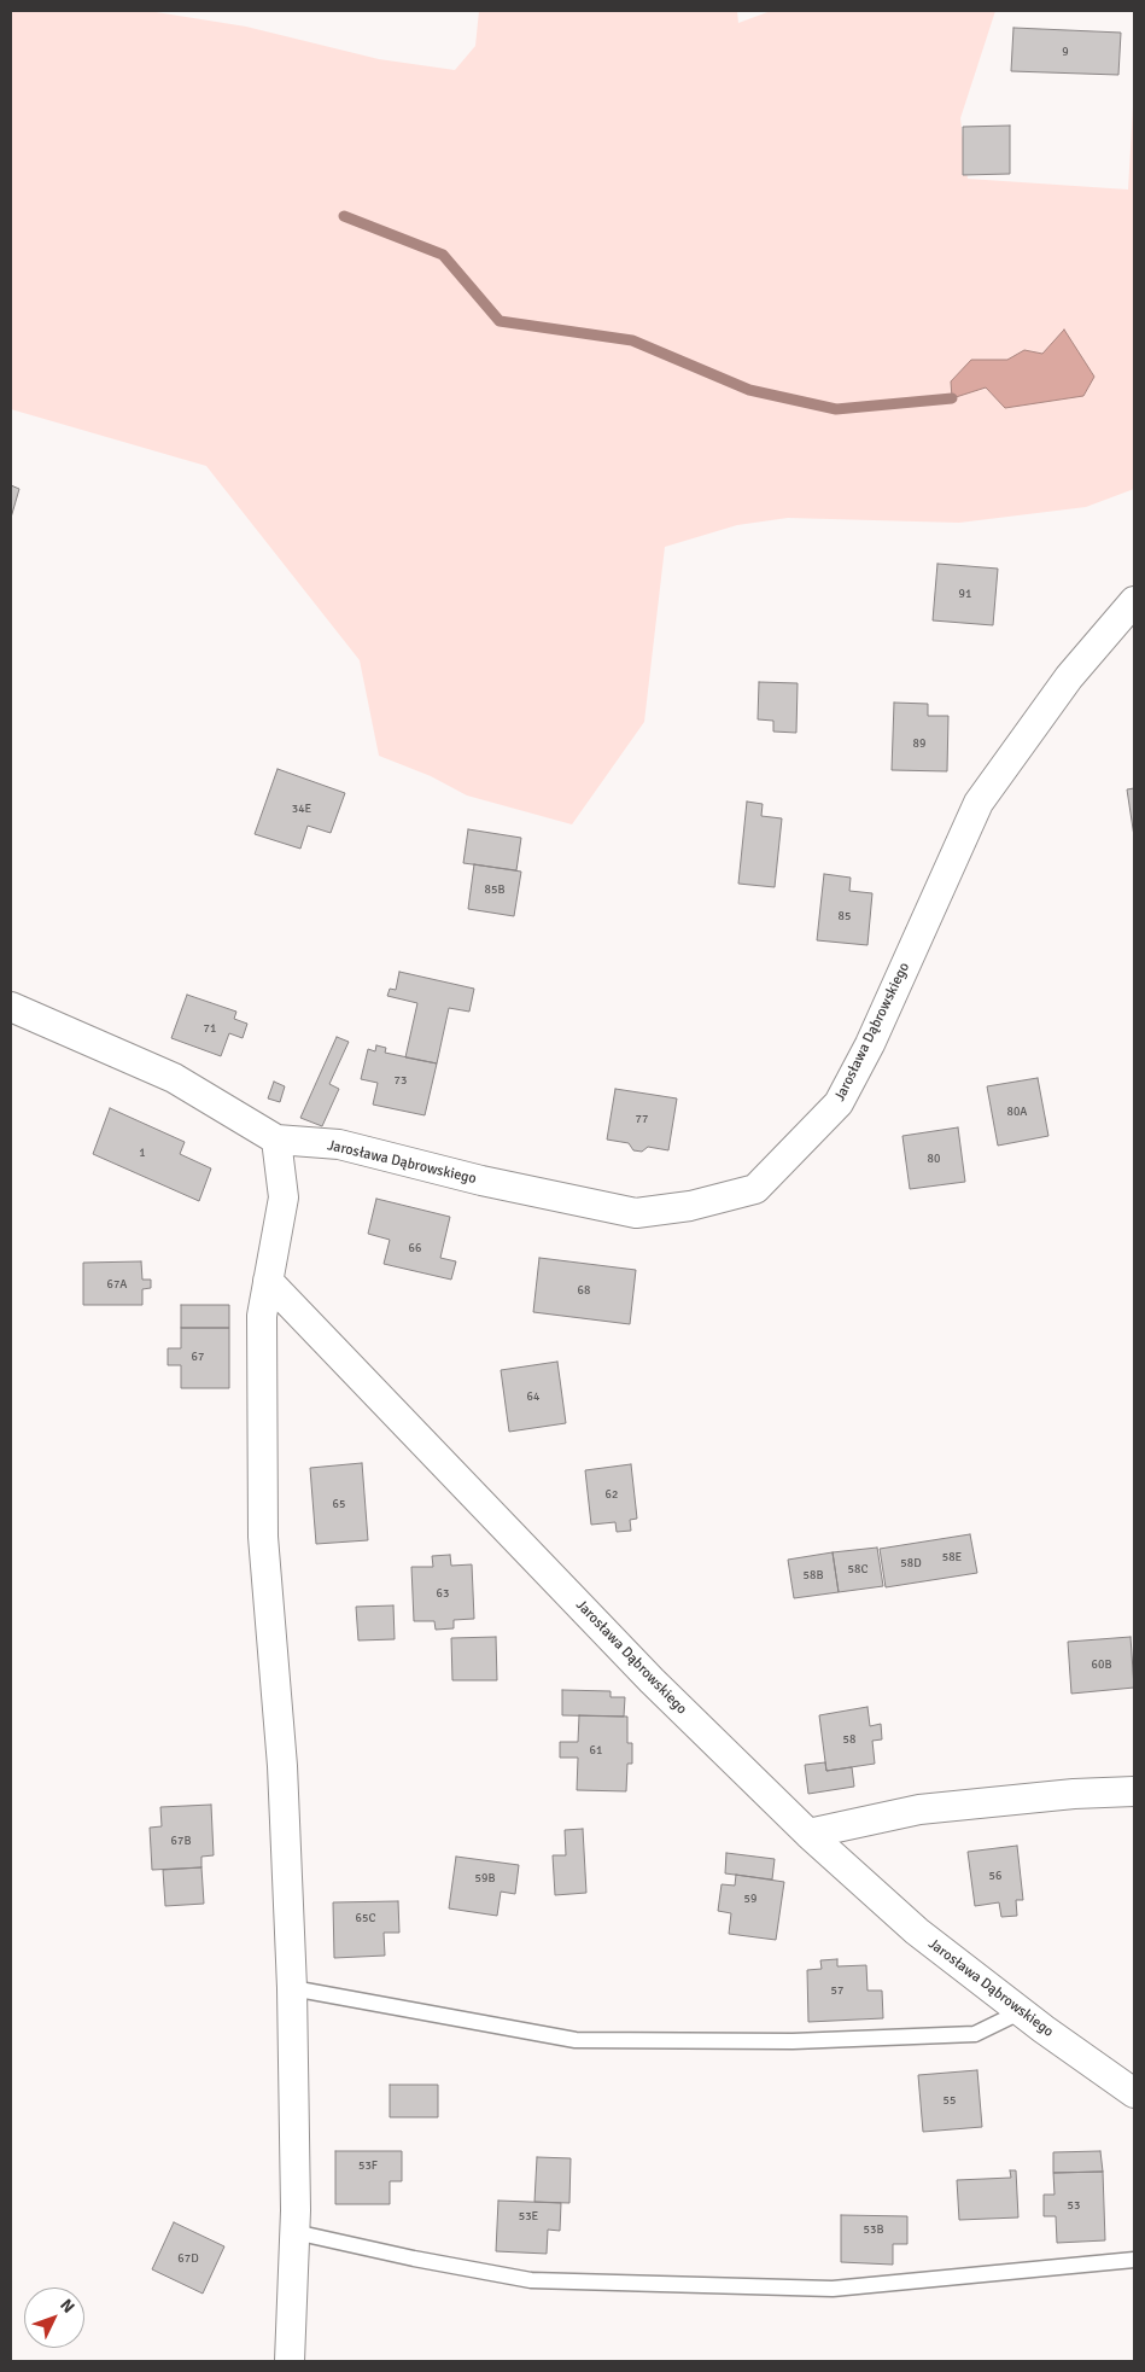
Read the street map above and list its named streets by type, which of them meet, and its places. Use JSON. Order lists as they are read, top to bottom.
{
  "streets": {
    "street": ["Jarosława Dąbrowskiego"]
  },
  "house_numbers": [
    "9",
    "91",
    "89",
    "34E",
    "85B",
    "85",
    "71",
    "73",
    "80A",
    "77",
    "1",
    "80",
    "66",
    "67A",
    "68",
    "67",
    "64",
    "62",
    "65",
    "58E",
    "58D",
    "58C",
    "58B",
    "63",
    "60B",
    "58",
    "61",
    "67B",
    "56",
    "59B",
    "59",
    "65C",
    "57",
    "55",
    "53F",
    "53",
    "53E",
    "53B",
    "67D"
  ],
  "north": "top right"
}
